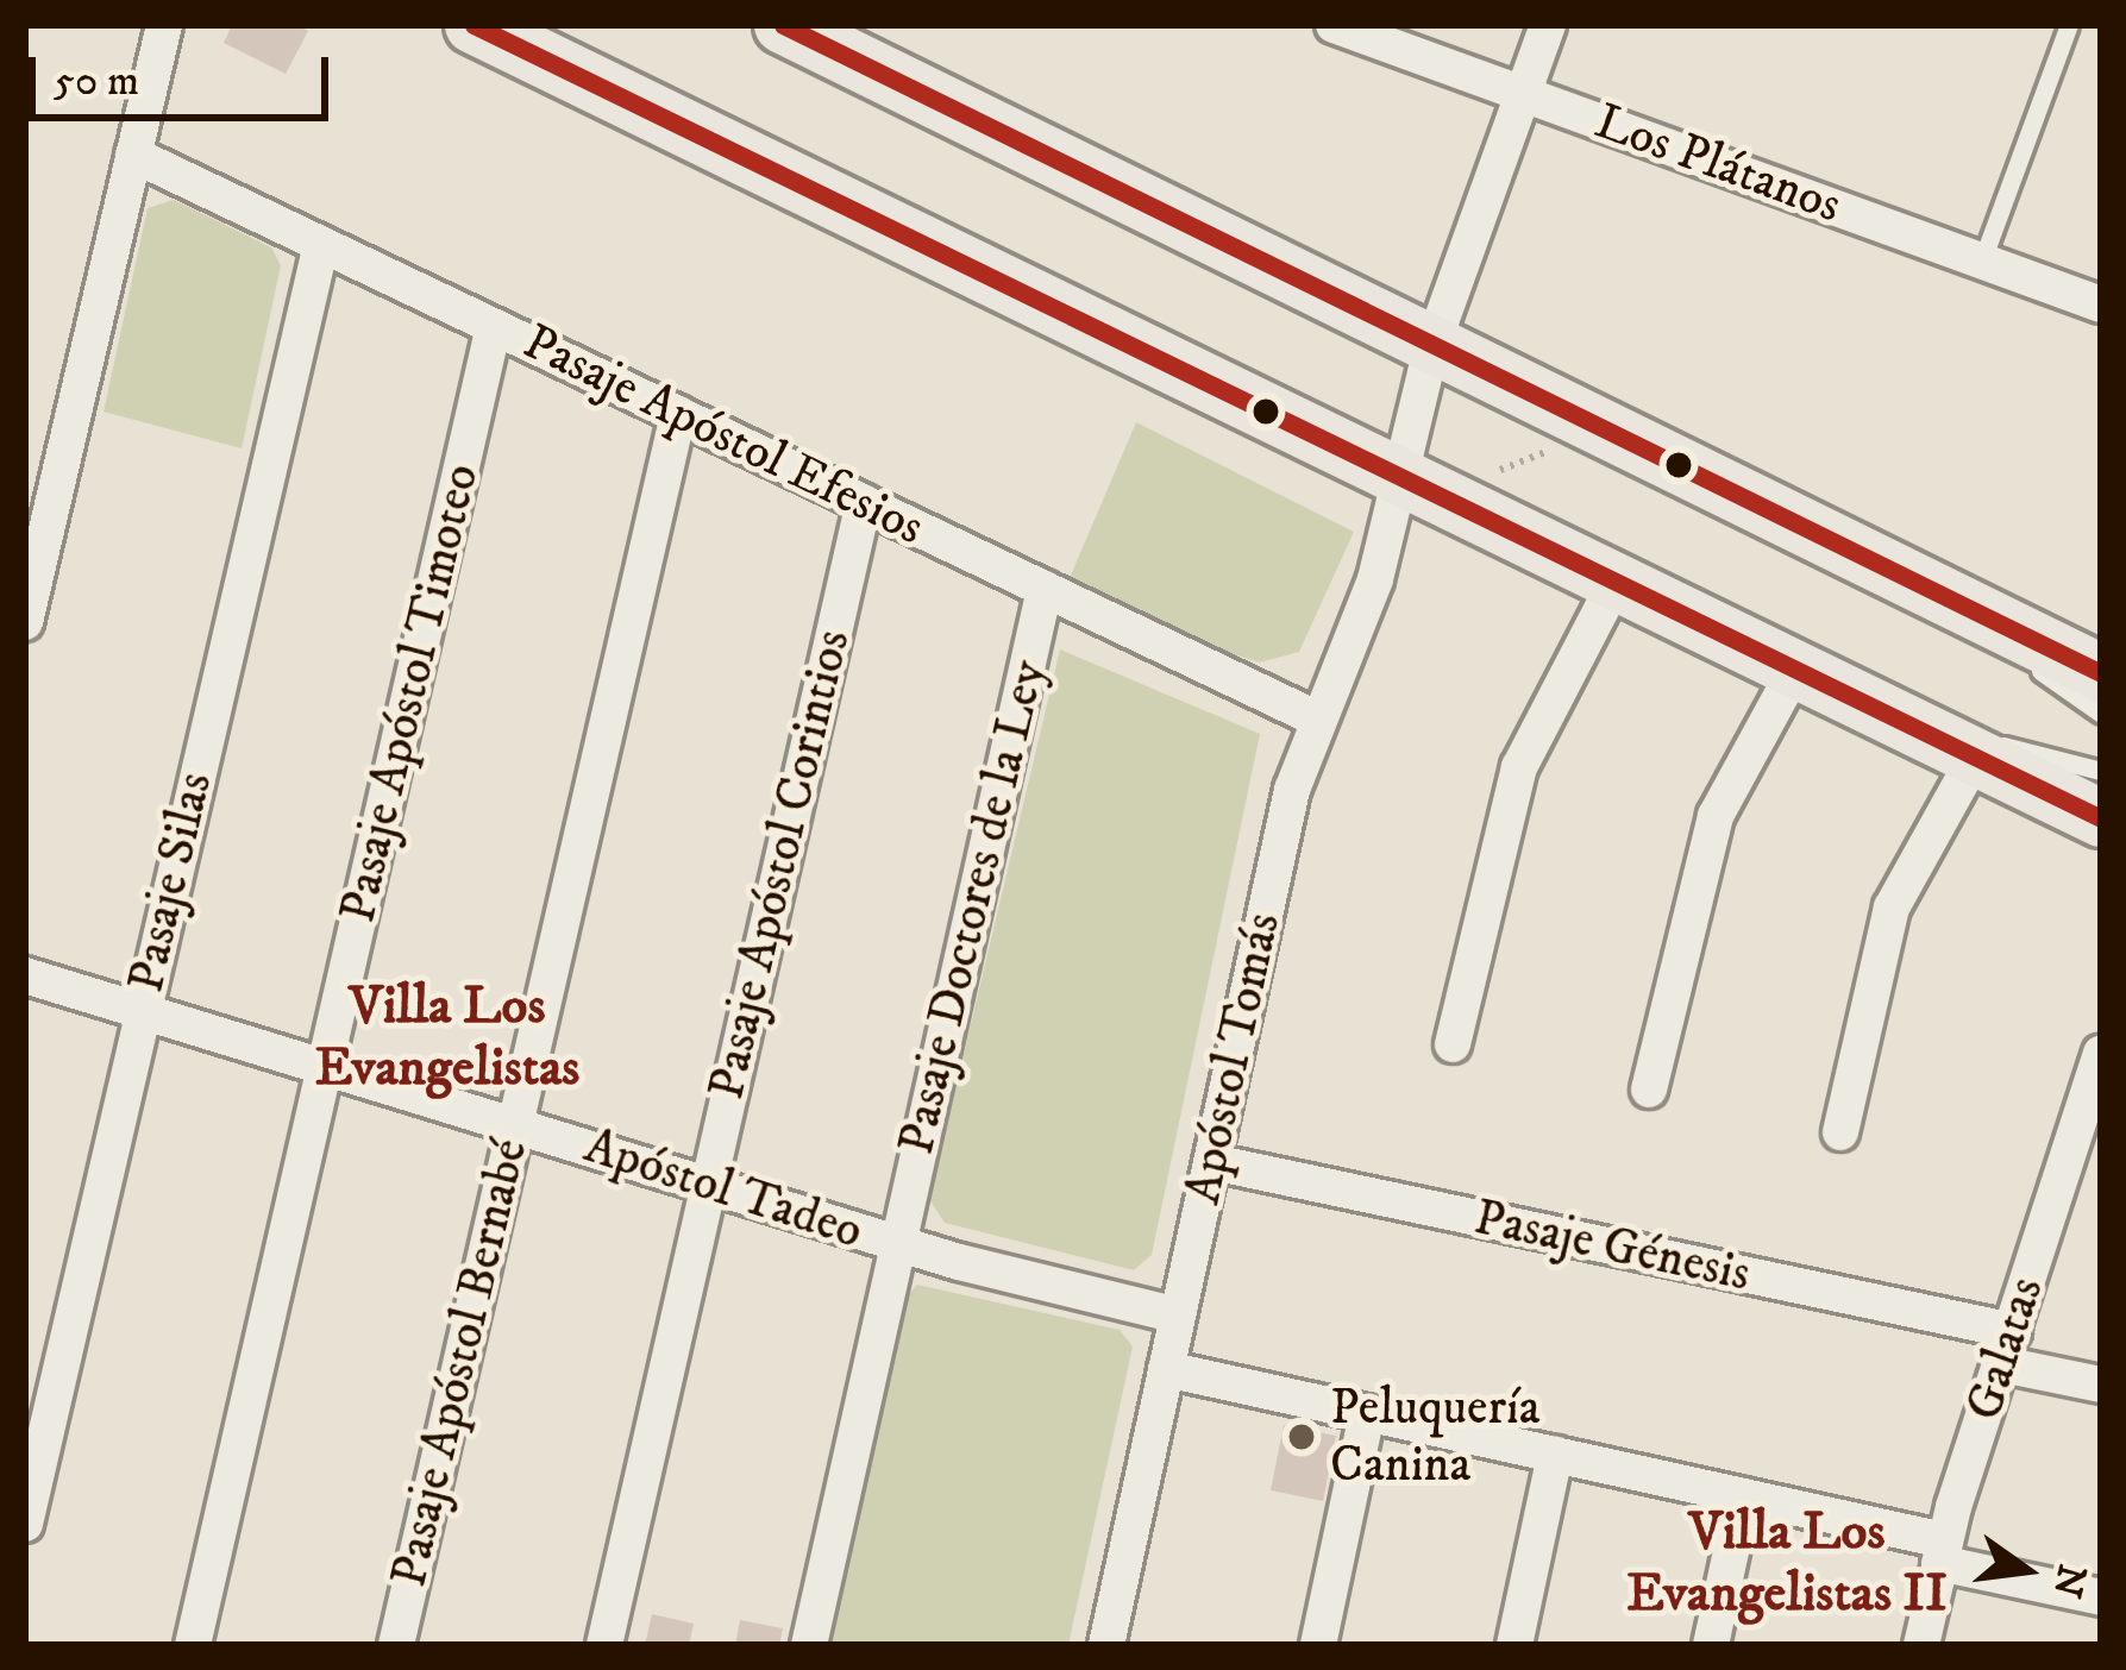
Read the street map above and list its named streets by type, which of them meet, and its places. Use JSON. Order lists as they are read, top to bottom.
{
  "streets": {
    "street": [
      "Los Plátanos",
      "Pasaje Apóstol Efesios",
      "Pasaje Apóstol Timoteo",
      "Pasaje Apóstol Corintios",
      "Pasaje Silas",
      "Pasaje Doctores de la Ley",
      "Apóstol Tomás",
      "Apóstol Tadeo",
      "Pasaje Génesis",
      "Galatas",
      "Pasaje Apóstol Bernabé"
    ]
  },
  "crossings": [
    ["Los Plátanos", "Apóstol Tomás"],
    ["Pasaje Apóstol Efesios", "Pasaje Apóstol Timoteo"],
    ["Pasaje Apóstol Efesios", "Pasaje Apóstol Corintios"],
    ["Pasaje Apóstol Efesios", "Pasaje Silas"],
    ["Pasaje Apóstol Efesios", "Pasaje Doctores de la Ley"],
    ["Pasaje Apóstol Efesios", "Apóstol Tomás"],
    ["Pasaje Apóstol Efesios", "Pasaje Apóstol Bernabé"],
    ["Pasaje Apóstol Timoteo", "Apóstol Tadeo"],
    ["Pasaje Apóstol Corintios", "Apóstol Tadeo"],
    ["Pasaje Silas", "Apóstol Tadeo"],
    ["Pasaje Doctores de la Ley", "Apóstol Tadeo"],
    ["Apóstol Tomás", "Apóstol Tadeo"],
    ["Apóstol Tomás", "Pasaje Génesis"],
    ["Apóstol Tadeo", "Pasaje Apóstol Bernabé"],
    ["Pasaje Génesis", "Galatas"]
  ],
  "districts": ["Villa Los Evangelistas", "Villa Los Evangelistas II"],
  "places": ["Peluquería Canina"],
  "scale_bar": "50 m",
  "north": "right"
}
